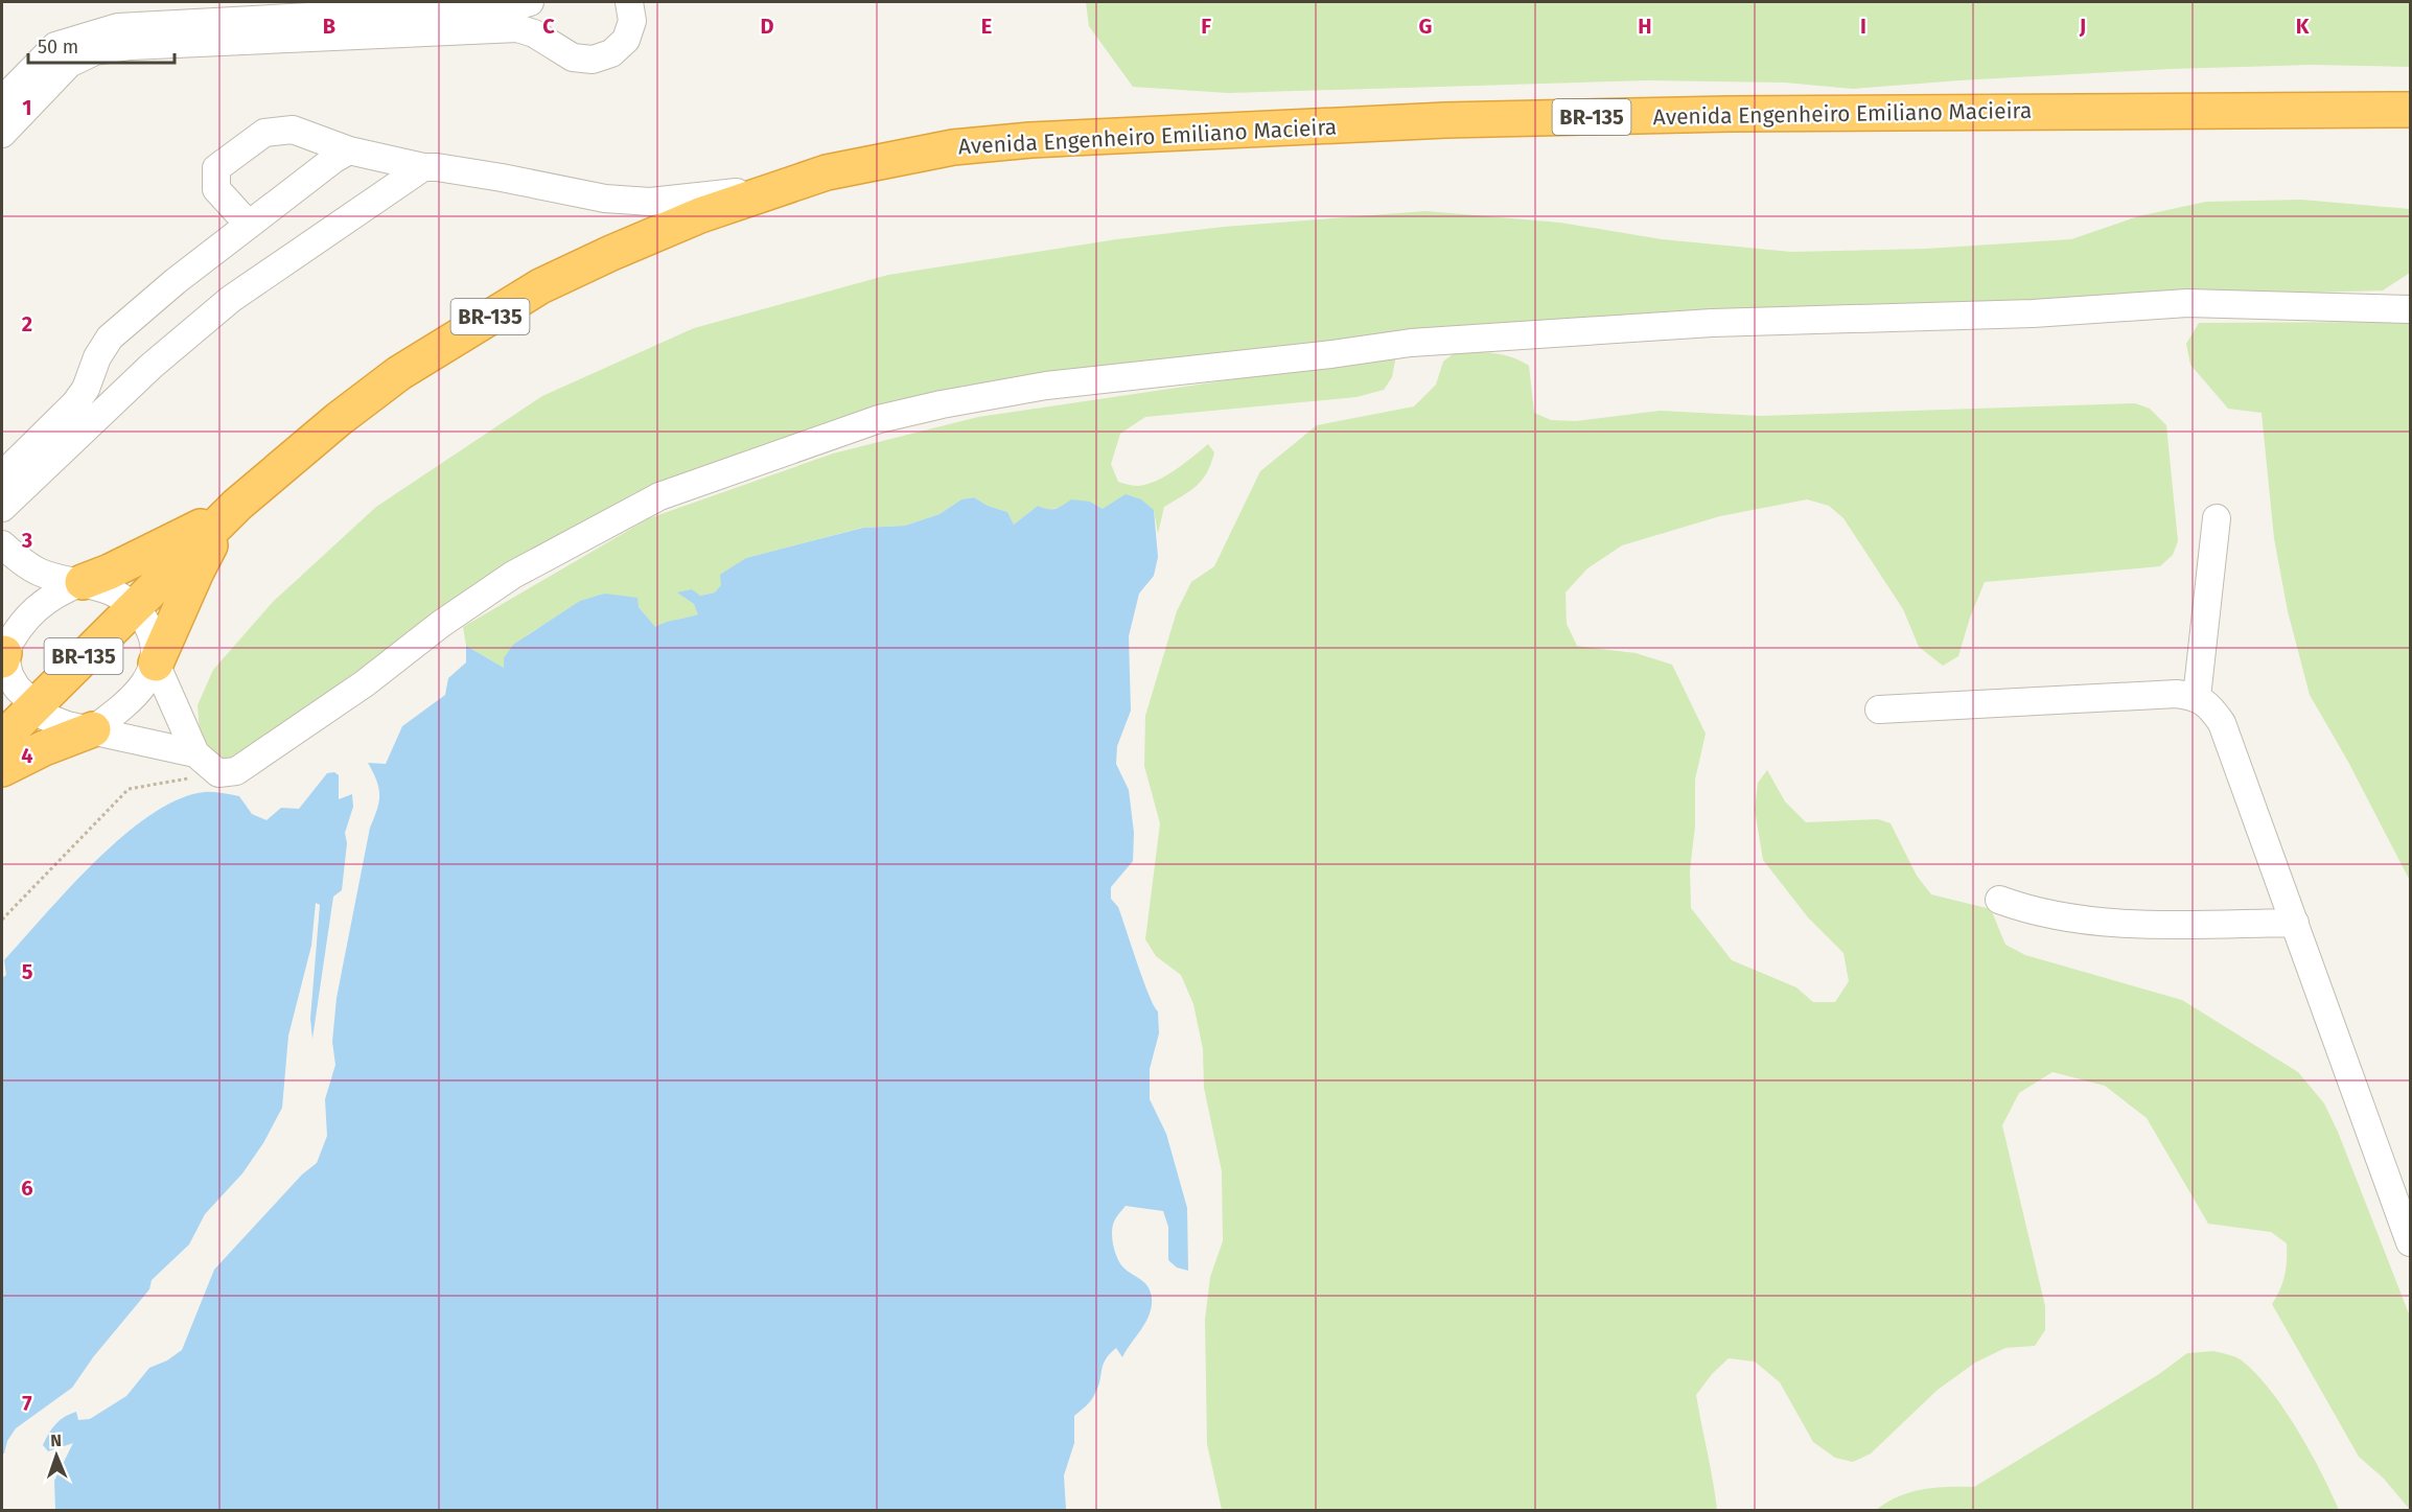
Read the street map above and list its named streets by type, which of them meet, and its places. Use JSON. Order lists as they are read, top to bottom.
{
  "streets": {
    "highway": ["Avenida Engenheiro Emiliano Macieira", "BR-135"]
  },
  "scale_bar": "50 m",
  "north": "top",
  "grid": {
    "columns": [
      "B",
      "C",
      "D",
      "E",
      "F",
      "G",
      "H",
      "I",
      "J",
      "K"
    ],
    "rows": [
      "1",
      "2",
      "3",
      "4",
      "5",
      "6",
      "7"
    ]
  }
}
